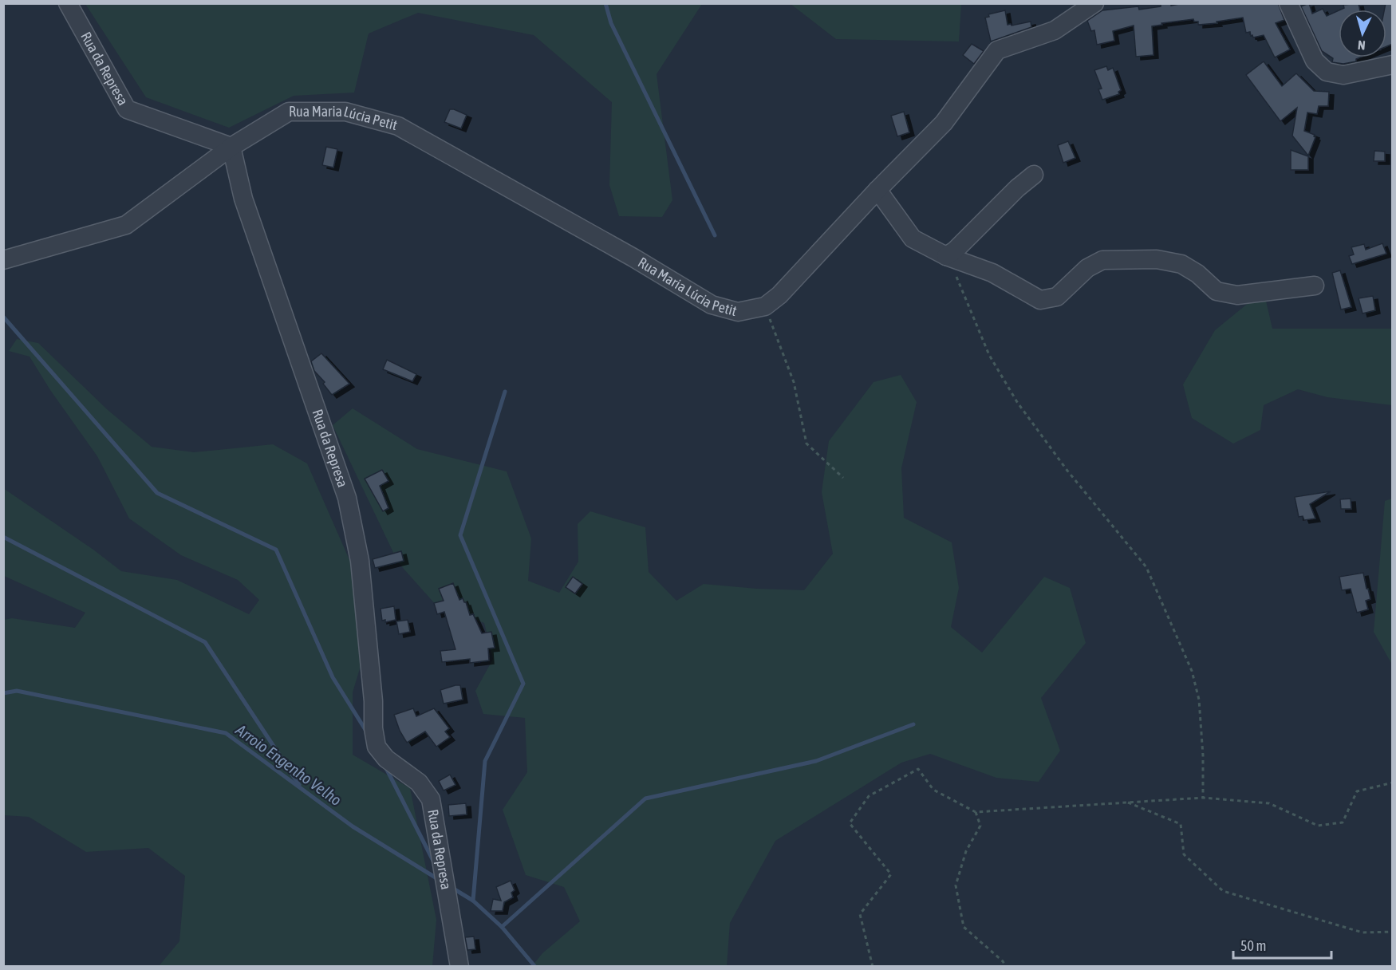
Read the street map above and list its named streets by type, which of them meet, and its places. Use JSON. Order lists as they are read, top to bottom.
{
  "streets": {
    "street": ["Rua da Represa", "Rua Maria Lúcia Petit"]
  },
  "crossings": [
    ["Rua da Represa", "Rua Maria Lúcia Petit"]
  ],
  "water": ["Arroio Engenho Velho"],
  "scale_bar": "50 m",
  "north": "bottom"
}
